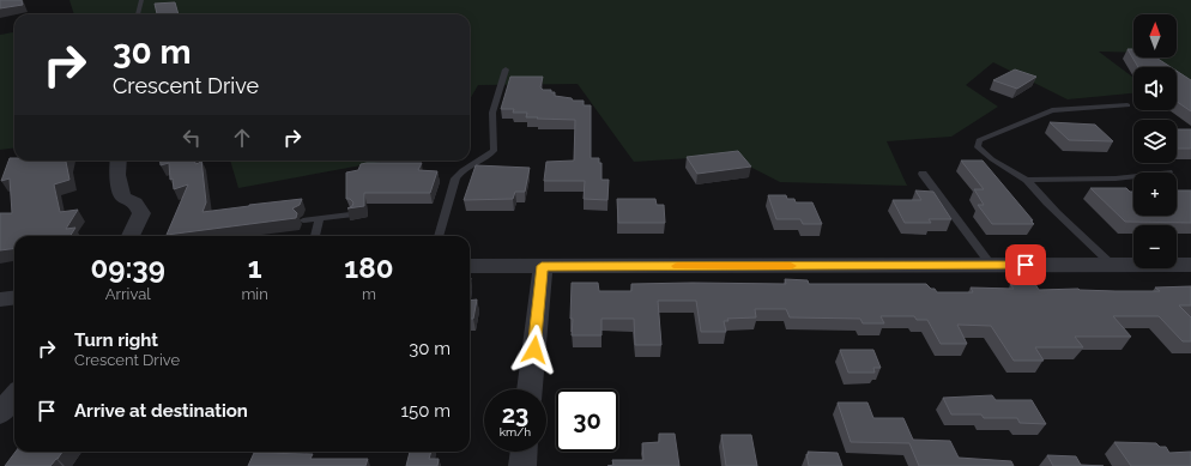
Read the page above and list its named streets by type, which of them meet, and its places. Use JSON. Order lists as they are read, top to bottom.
{
  "north": "top",
  "page": {
    "map_buttons": ["+", "−"],
    "turn": ["30 m", "Crescent Drive"],
    "eta": [
      "09:39",
      "Arrival",
      "1",
      "min",
      "180",
      "m"
    ],
    "list": [
      {
        "name": "Turn right",
        "note": "Crescent Drive",
        "value": "30 m"
      },
      {
        "name": "Arrive at destination",
        "value": "150 m"
      }
    ],
    "speed": "23 km/h",
    "limit": "30"
  }
}
